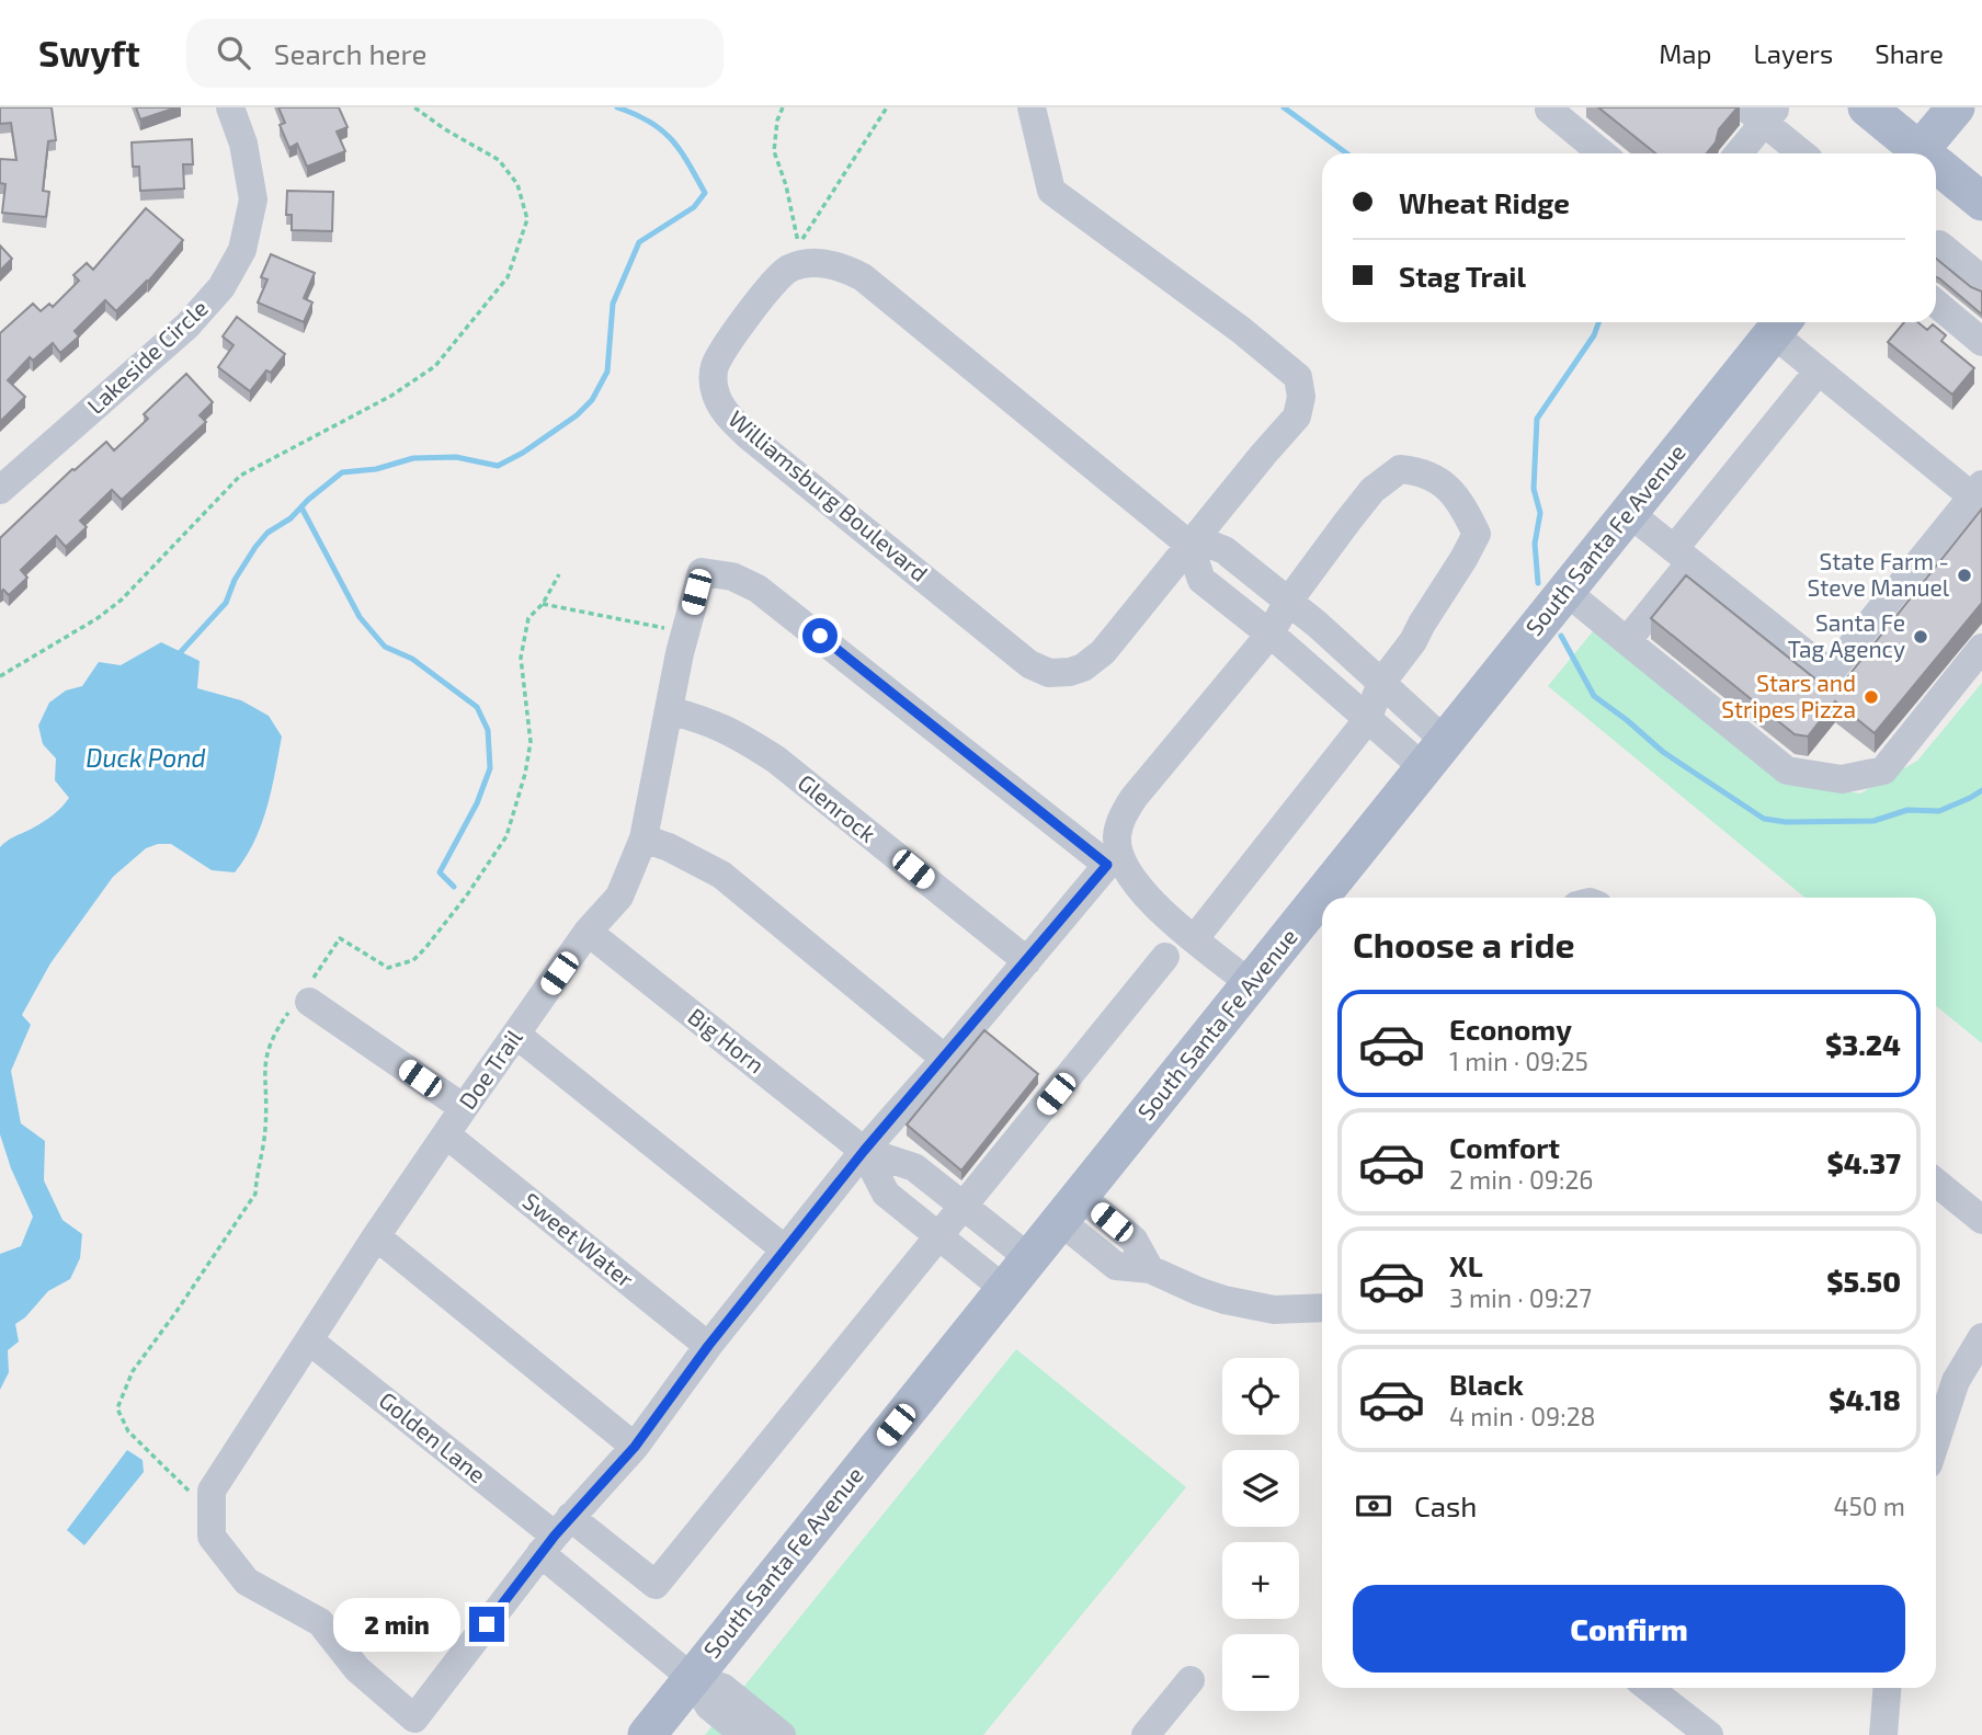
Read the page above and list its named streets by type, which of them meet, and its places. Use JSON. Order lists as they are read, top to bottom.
{
  "streets": {
    "main road": ["South Santa Fe Avenue"],
    "street": [
      "Lakeside Circle",
      "Williamsburg Boulevard",
      "Glenrock",
      "Big Horn",
      "Doe Trail",
      "Sweet Water",
      "Golden Lane"
    ]
  },
  "crossings": [
    ["Williamsburg Boulevard", "South Santa Fe Avenue"],
    ["South Santa Fe Avenue", "Big Horn"],
    ["South Santa Fe Avenue", "Golden Lane"],
    ["Glenrock", "Doe Trail"],
    ["Big Horn", "Doe Trail"],
    ["Doe Trail", "Sweet Water"],
    ["Doe Trail", "Golden Lane"]
  ],
  "water": ["Duck Pond"],
  "places": ["State Farm - Steve Manuel", "Santa Fe Tag Agency", "Stars and Stripes Pizza"],
  "page": {
    "header": "Swyft",
    "search": "Search here",
    "nav": ["Map", "Layers", "Share"],
    "banner": ["Wheat Ridge", "Stag Trail"],
    "heading": "Choose a ride",
    "list": [
      {
        "name": "Economy",
        "note": "1 min · 09:25",
        "value": "$3.24"
      },
      {
        "name": "Comfort",
        "note": "2 min · 09:26",
        "value": "$4.37"
      },
      {
        "name": "XL",
        "note": "3 min · 09:27",
        "value": "$5.50"
      },
      {
        "name": "Black",
        "note": "4 min · 09:28",
        "value": "$4.18"
      }
    ],
    "map_buttons": ["+", "−"],
    "pay": ["Cash", "450 m"],
    "buttons": "Confirm",
    "bubble": "2 min"
  }
}
